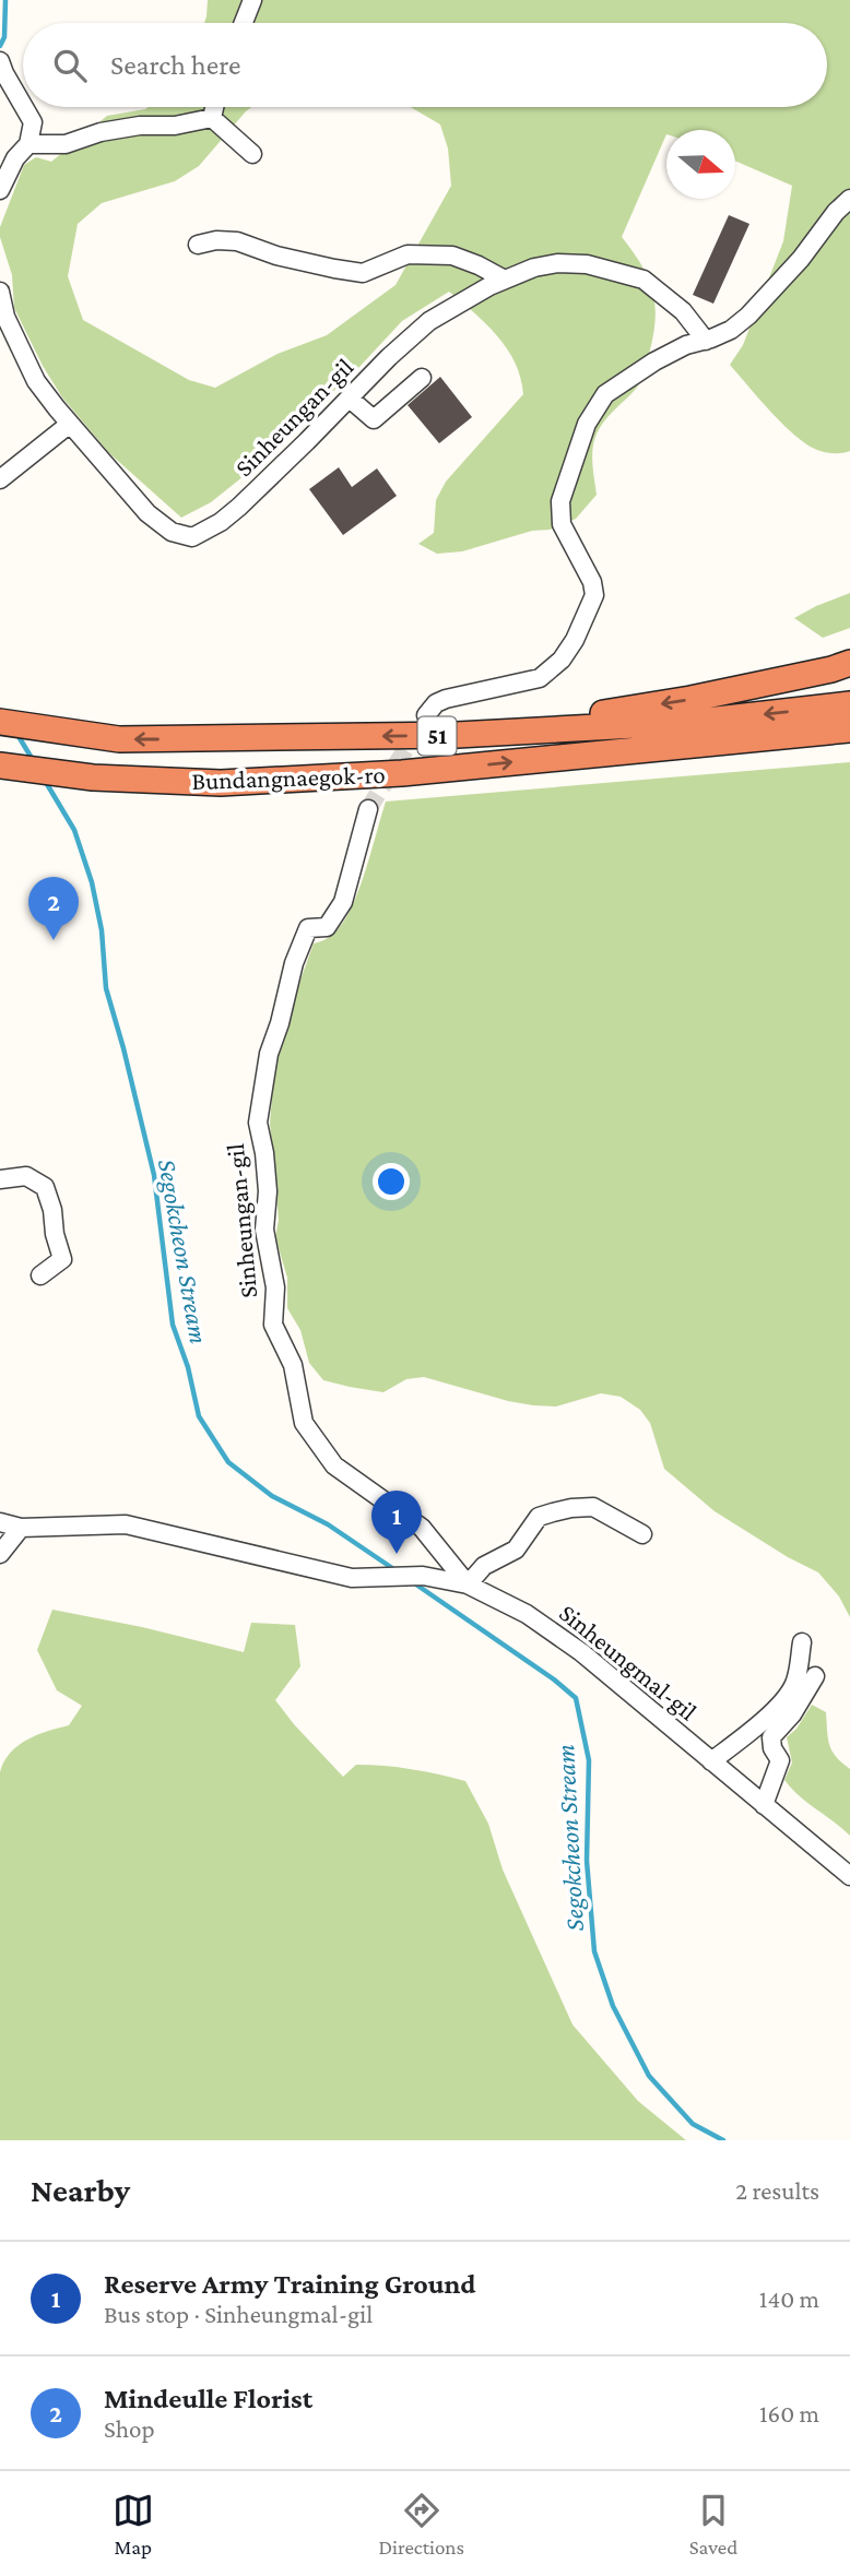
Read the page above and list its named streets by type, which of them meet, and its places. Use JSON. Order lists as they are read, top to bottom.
{
  "streets": {
    "highway": ["51", "Bundangnaegok-ro"],
    "street": ["Sinheungan-gil", "Sinheungmal-gil"]
  },
  "crossings": [
    ["Sinheungan-gil", "Sinheungmal-gil"]
  ],
  "water": ["Segokcheon Stream"],
  "north": "right",
  "page": {
    "search": "Search here",
    "pins": ["2", "1"],
    "heading": ["Nearby", "2 results"],
    "list": [
      {
        "mark": "1",
        "name": "Reserve Army Training Ground",
        "note": "Bus stop · Sinheungmal-gil",
        "value": "140 m"
      },
      {
        "mark": "2",
        "name": "Mindeulle Florist",
        "note": "Shop",
        "value": "160 m"
      }
    ],
    "nav": ["Map", "Directions", "Saved"]
  }
}
